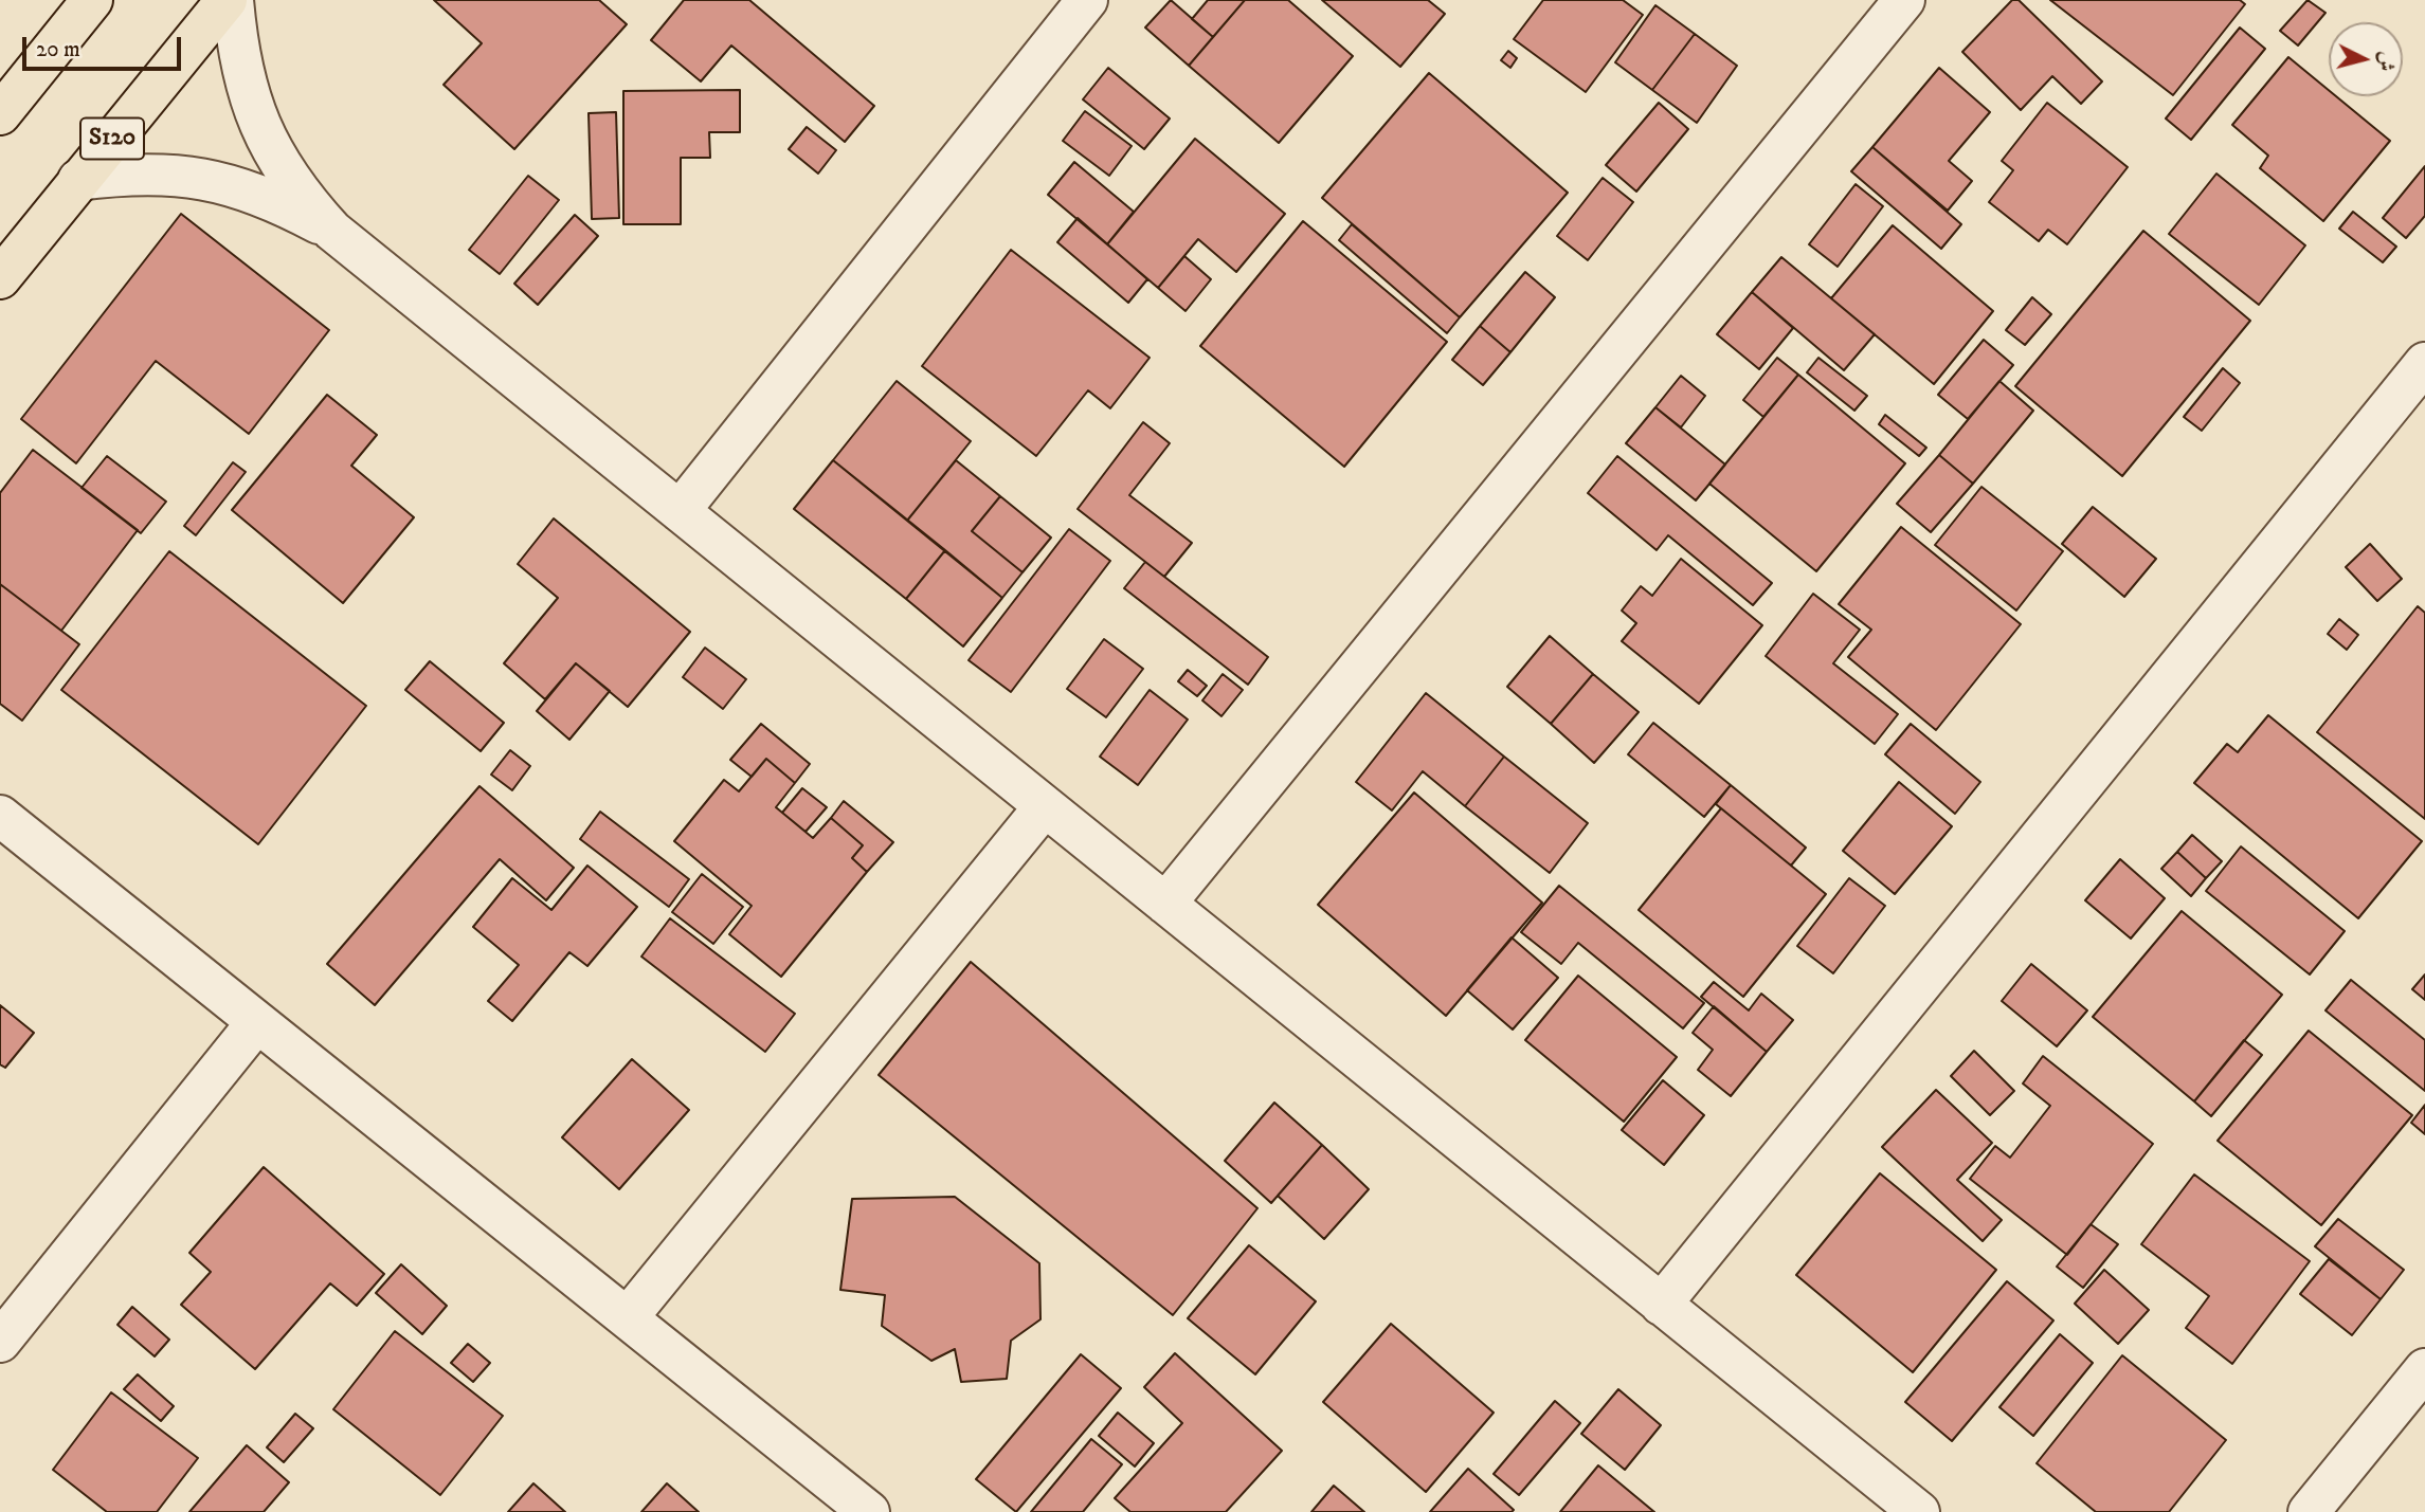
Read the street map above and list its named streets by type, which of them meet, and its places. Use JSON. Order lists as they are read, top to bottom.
{
  "streets": {
    "main road": ["S120"]
  },
  "scale_bar": "20 m",
  "north": "right"
}
